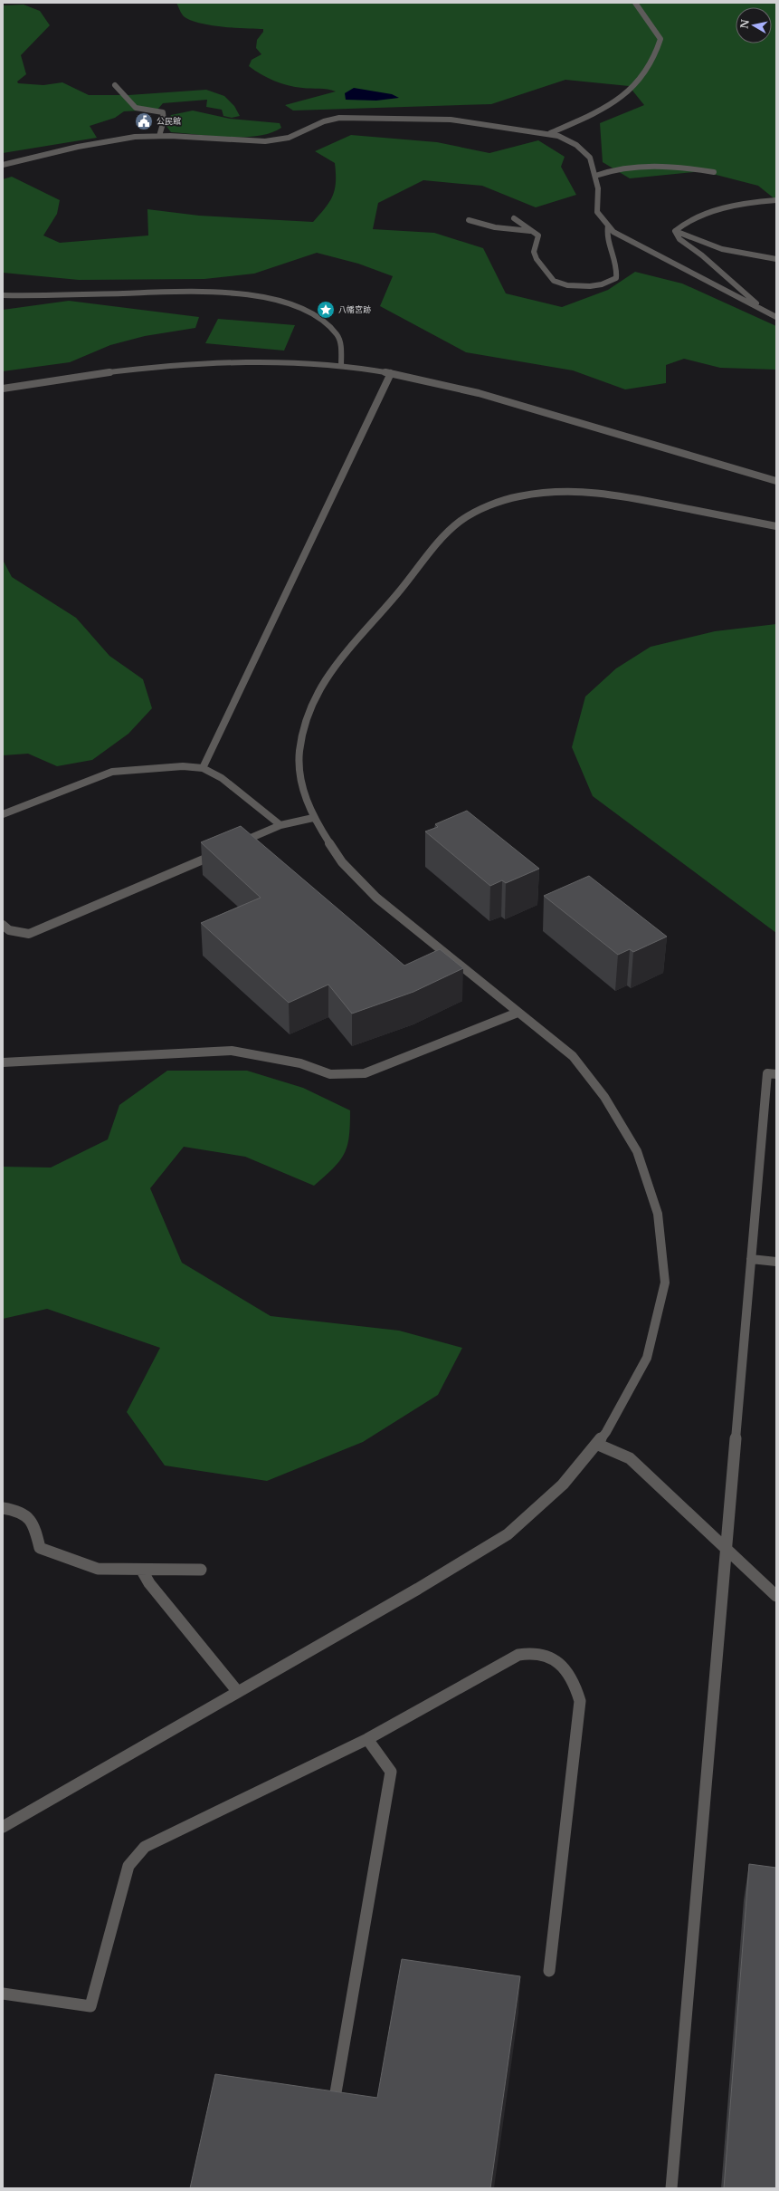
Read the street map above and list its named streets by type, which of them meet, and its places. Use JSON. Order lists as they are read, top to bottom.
{
  "places": {
    "public building": ["公民館"],
    "place": ["八幡宮跡"]
  },
  "north": "left"
}
